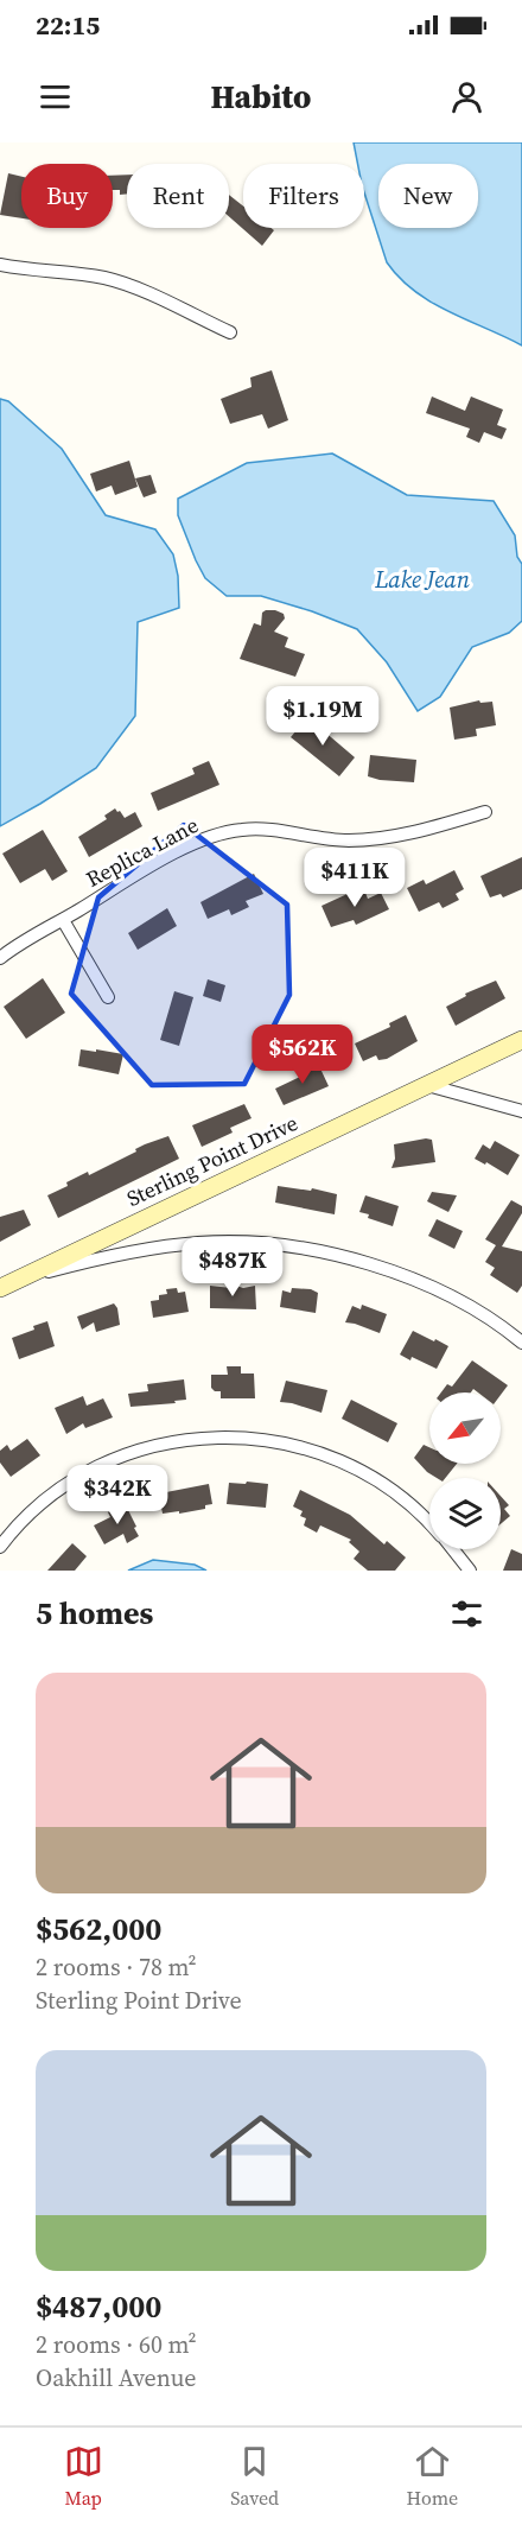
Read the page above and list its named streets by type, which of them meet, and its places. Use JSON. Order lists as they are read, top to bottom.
{
  "streets": {
    "street": ["Replica Lane", "Sterling Point Drive"]
  },
  "water": ["Lake Jean"],
  "north": "bottom left",
  "page": {
    "status": "22:15",
    "header": "Habito",
    "chip": [
      "Buy",
      "Rent",
      "Filters",
      "New"
    ],
    "price": [
      "$1.19M",
      "$411K",
      "$562K",
      "$487K",
      "$342K"
    ],
    "heading": "5 homes",
    "list": [
      {
        "name": "$562,000",
        "note": "2 rooms · 78 m² · Sterling Point Drive"
      },
      {
        "name": "$487,000",
        "note": "2 rooms · 60 m² · Oakhill Avenue"
      }
    ],
    "tabs": ["Map", "Saved", "Home"]
  }
}
